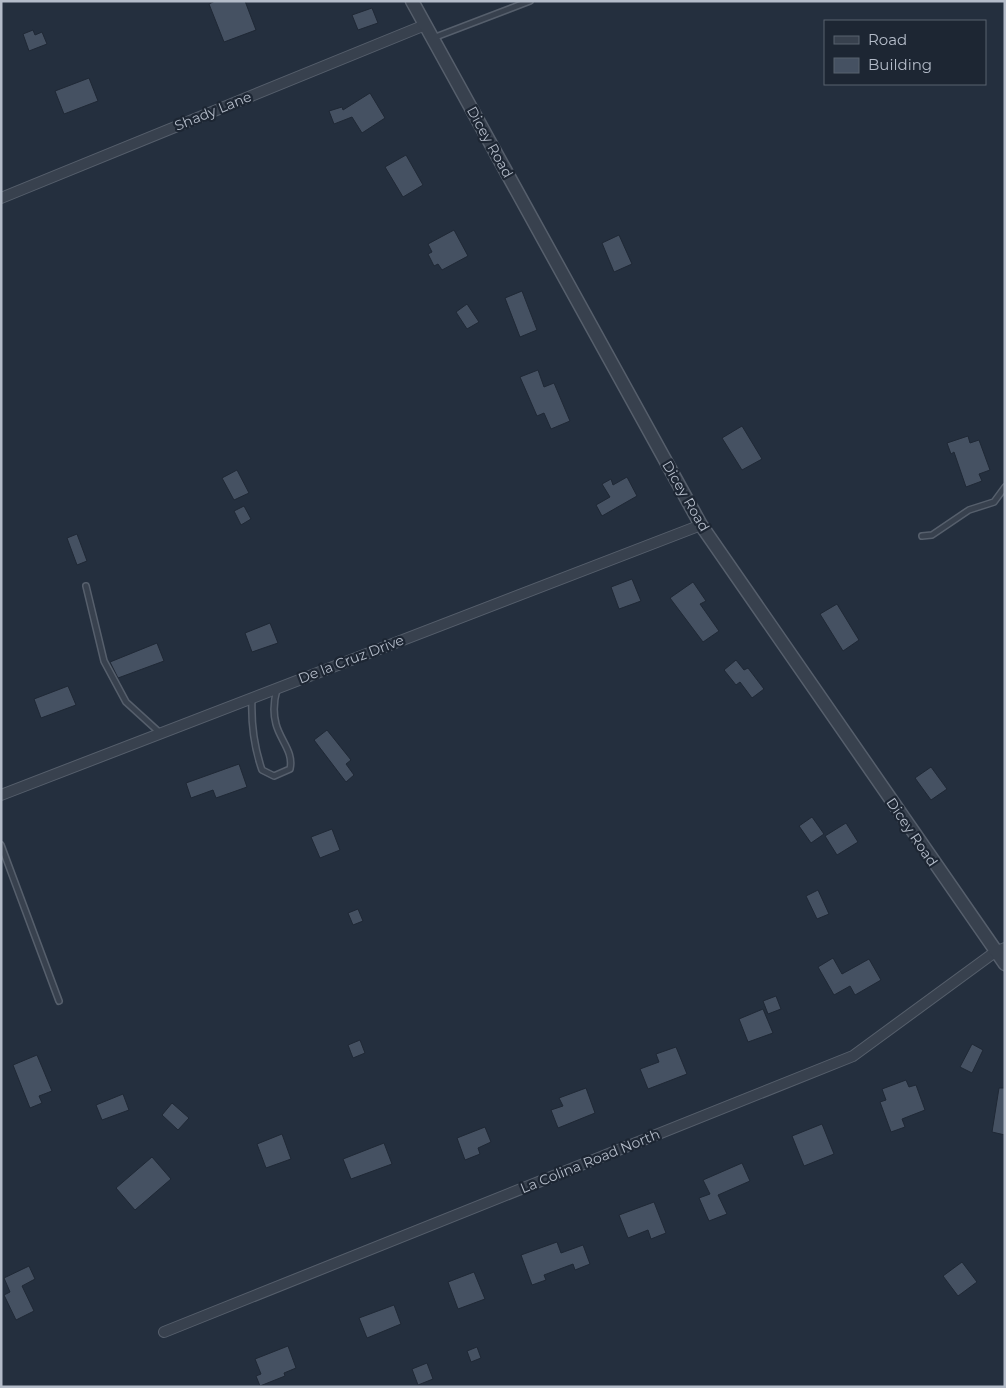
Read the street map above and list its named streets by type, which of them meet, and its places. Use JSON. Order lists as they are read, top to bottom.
{
  "streets": {
    "street": [
      "Shady Lane",
      "Dicey Road",
      "De la Cruz Drive",
      "La Colina Road North"
    ]
  },
  "crossings": [
    ["Shady Lane", "Dicey Road"],
    ["Dicey Road", "De la Cruz Drive"],
    ["Dicey Road", "La Colina Road North"]
  ],
  "legend": ["Road", "Building"]
}
